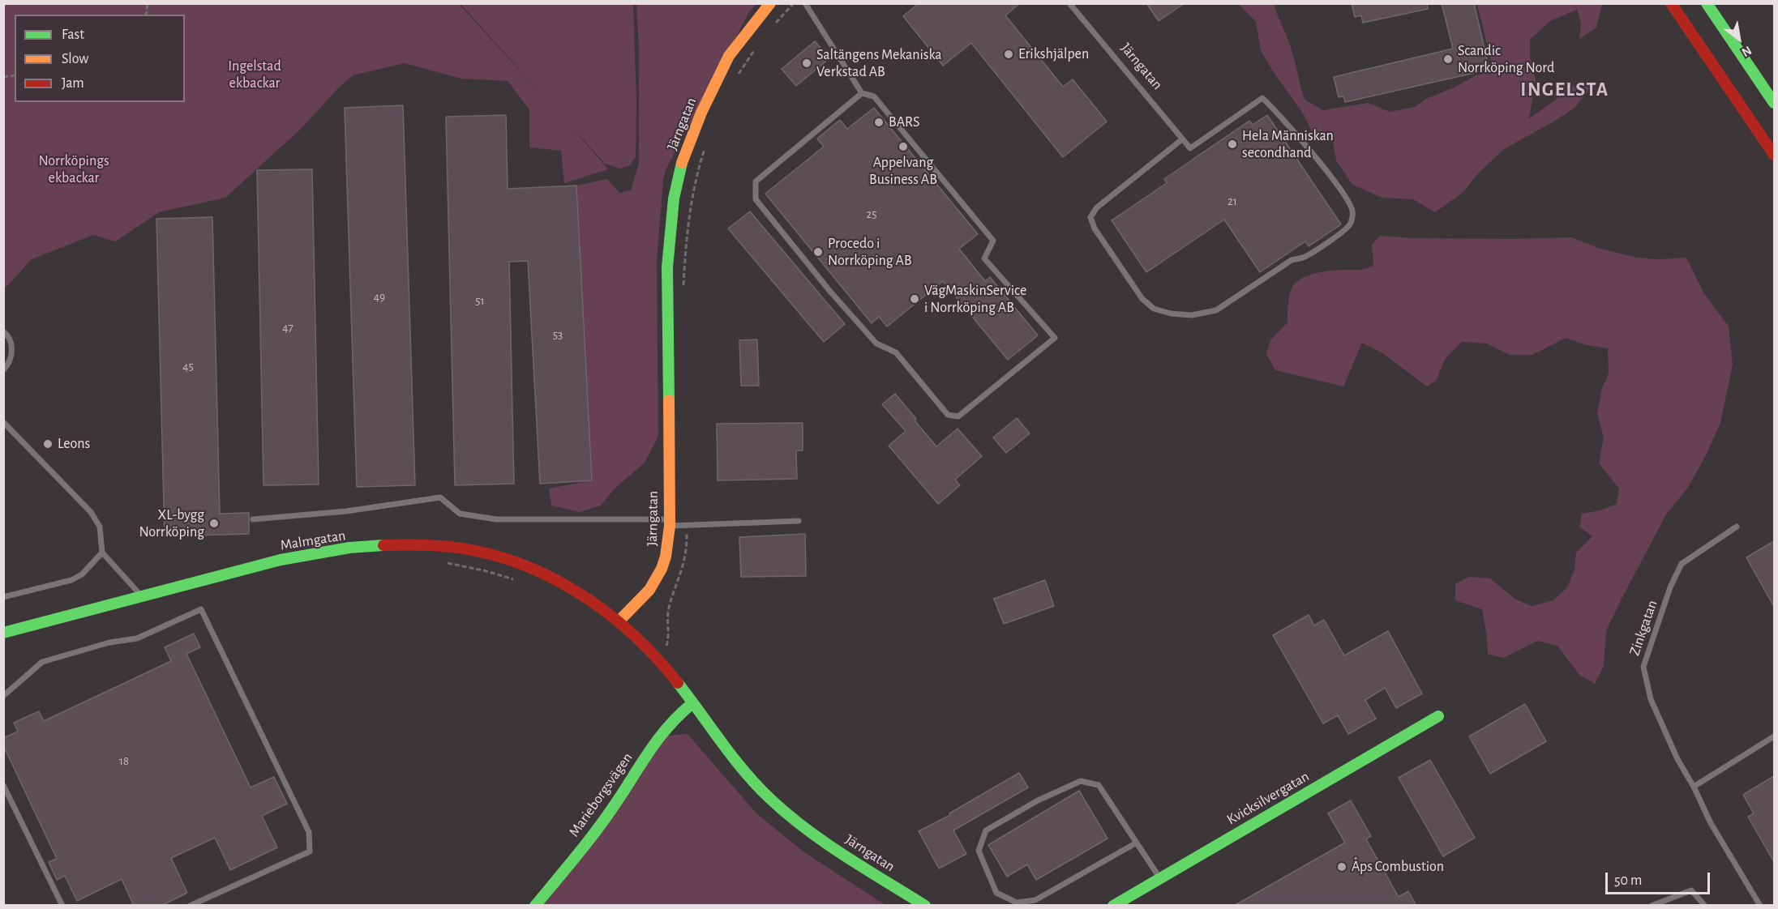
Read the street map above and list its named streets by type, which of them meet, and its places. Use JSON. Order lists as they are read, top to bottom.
{
  "streets": {
    "main road": [
      "Järngatan",
      "Malmgatan",
      "Marieborgsvägen",
      "Kvicksilvergatan"
    ],
    "lane": ["Zinkgatan"]
  },
  "crossings": [
    ["Järngatan", "Malmgatan"],
    ["Järngatan", "Marieborgsvägen"]
  ],
  "districts": ["INGELSTA"],
  "parks": ["Ingelstad ekbackar", "Norrköpings ekbackar"],
  "places": [
    "Erikshjälpen",
    "Scandic Norrköping Nord",
    "Saltängens Mekaniska Verkstad AB",
    "BARS",
    "Hela Människan secondhand",
    "Appelvang Business AB",
    "Procedo i Norrköping AB",
    "VägMaskinService i Norrköping AB",
    "Leons",
    "XL-bygg Norrköping",
    "Åps Combustion"
  ],
  "house_numbers": [
    "21",
    "25",
    "49",
    "51",
    "47",
    "53",
    "45",
    "18"
  ],
  "legend": ["Fast", "Slow", "Jam"],
  "scale_bar": "50 m",
  "north": "bottom right"
}
